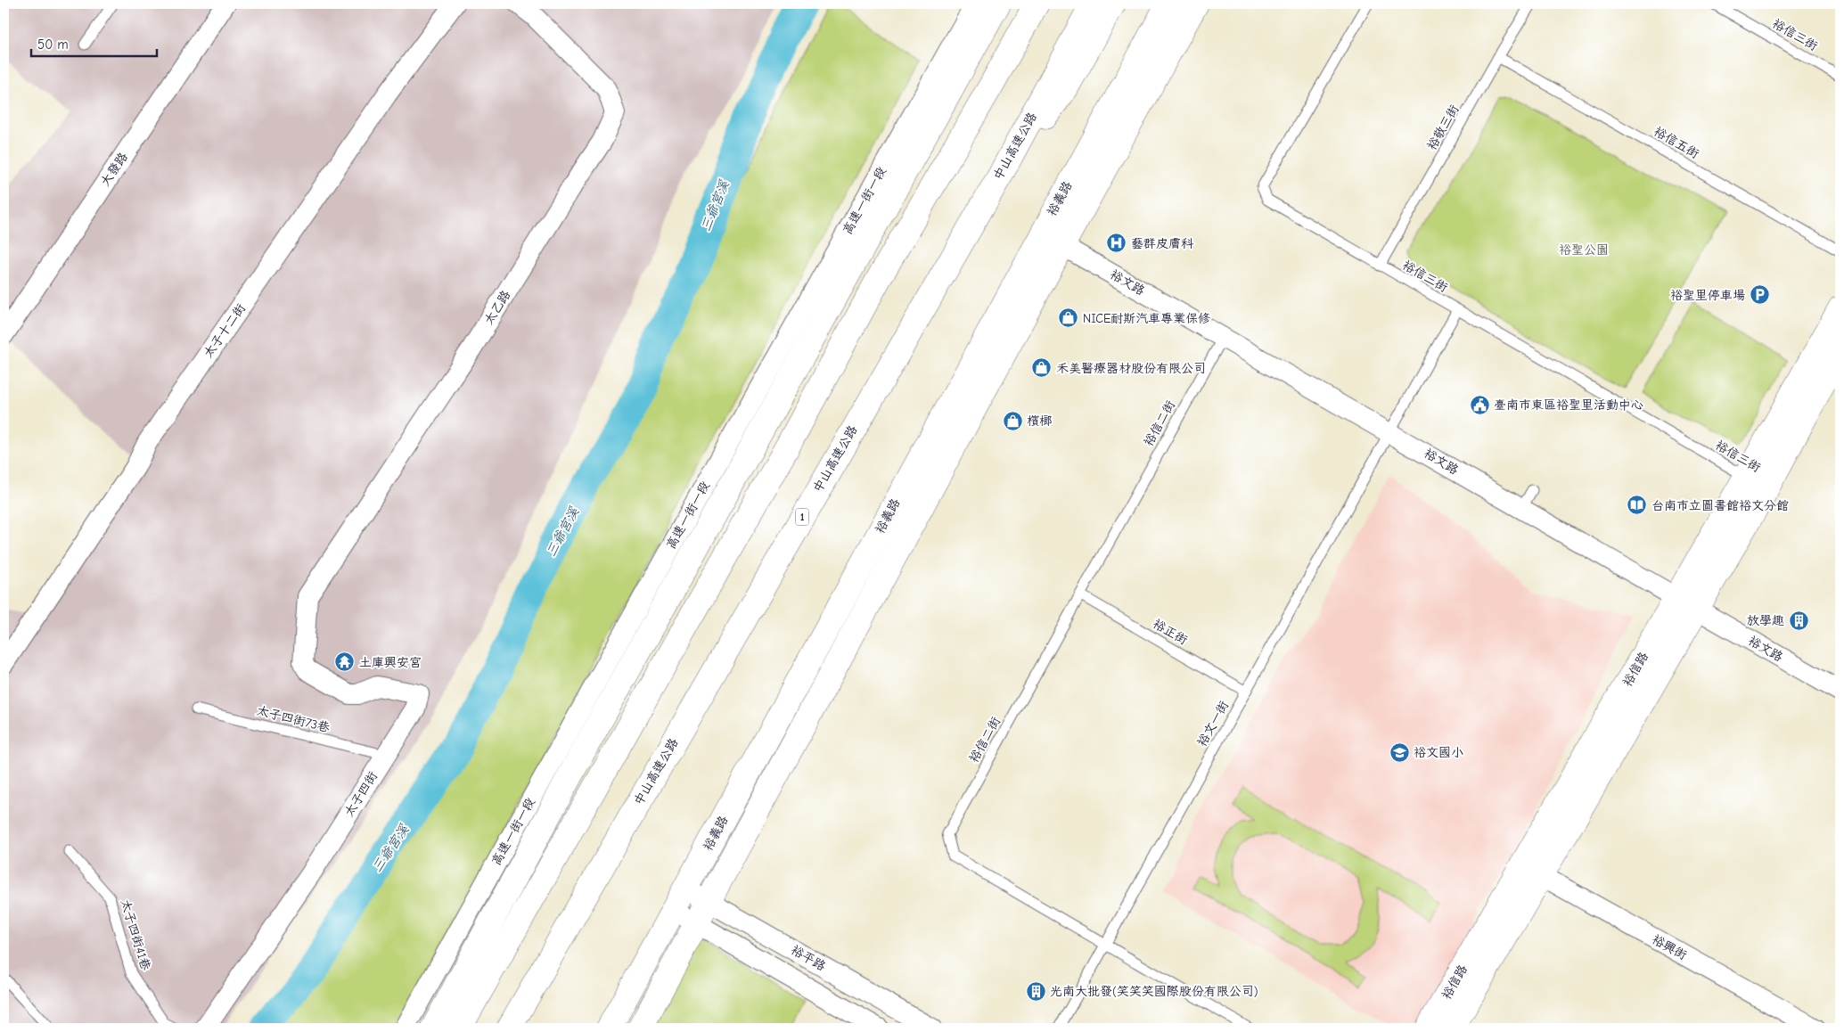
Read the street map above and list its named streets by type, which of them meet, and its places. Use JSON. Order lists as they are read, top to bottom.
{
  "streets": {
    "main road": [
      "中山高速公路",
      "裕義路",
      "1",
      "裕信路"
    ],
    "street": [
      "大發路",
      "高速一街一段",
      "裕文路",
      "太乙路",
      "太子十二街",
      "太子四街",
      "裕興街",
      "裕平路"
    ],
    "lane": [
      "裕信三街",
      "裕敬三街",
      "裕信五街",
      "裕信二街",
      "裕正街",
      "太子四街73巷",
      "裕文一街",
      "太子四街41巷"
    ]
  },
  "crossings": [
    ["裕信三街", "裕敬三街"],
    ["裕信三街", "裕信路"],
    ["裕信三街", "裕文一街"],
    ["裕敬三街", "裕信五街"],
    ["裕義路", "裕文路"],
    ["裕義路", "裕平路"],
    ["裕文路", "裕信二街"],
    ["裕文路", "裕信路"],
    ["裕文路", "裕文一街"],
    ["太乙路", "太子四街"],
    ["裕信二街", "裕正街"],
    ["裕信二街", "裕文一街"],
    ["裕正街", "裕文一街"],
    ["裕信路", "裕興街"],
    ["太子四街73巷", "太子四街"]
  ],
  "water": ["三爺宮溪"],
  "parks": ["裕聖公園"],
  "places": {
    "hospital": ["藝群皮膚科"],
    "parking": ["裕聖里停車場"],
    "shop": ["NICE耐斯汽車專業保修", "禾美醫療器材股份有限公司", "檳榔"],
    "public building": ["臺南市東區裕聖里活動中心"],
    "library": ["台南市立圖書館裕文分館"],
    "building": ["放學趣", "光南大批發(笑笑笑國際股份有限公司)"],
    "temple": ["土庫興安宮"],
    "school or university": ["裕文國小"]
  },
  "scale_bar": "50 m"
}
